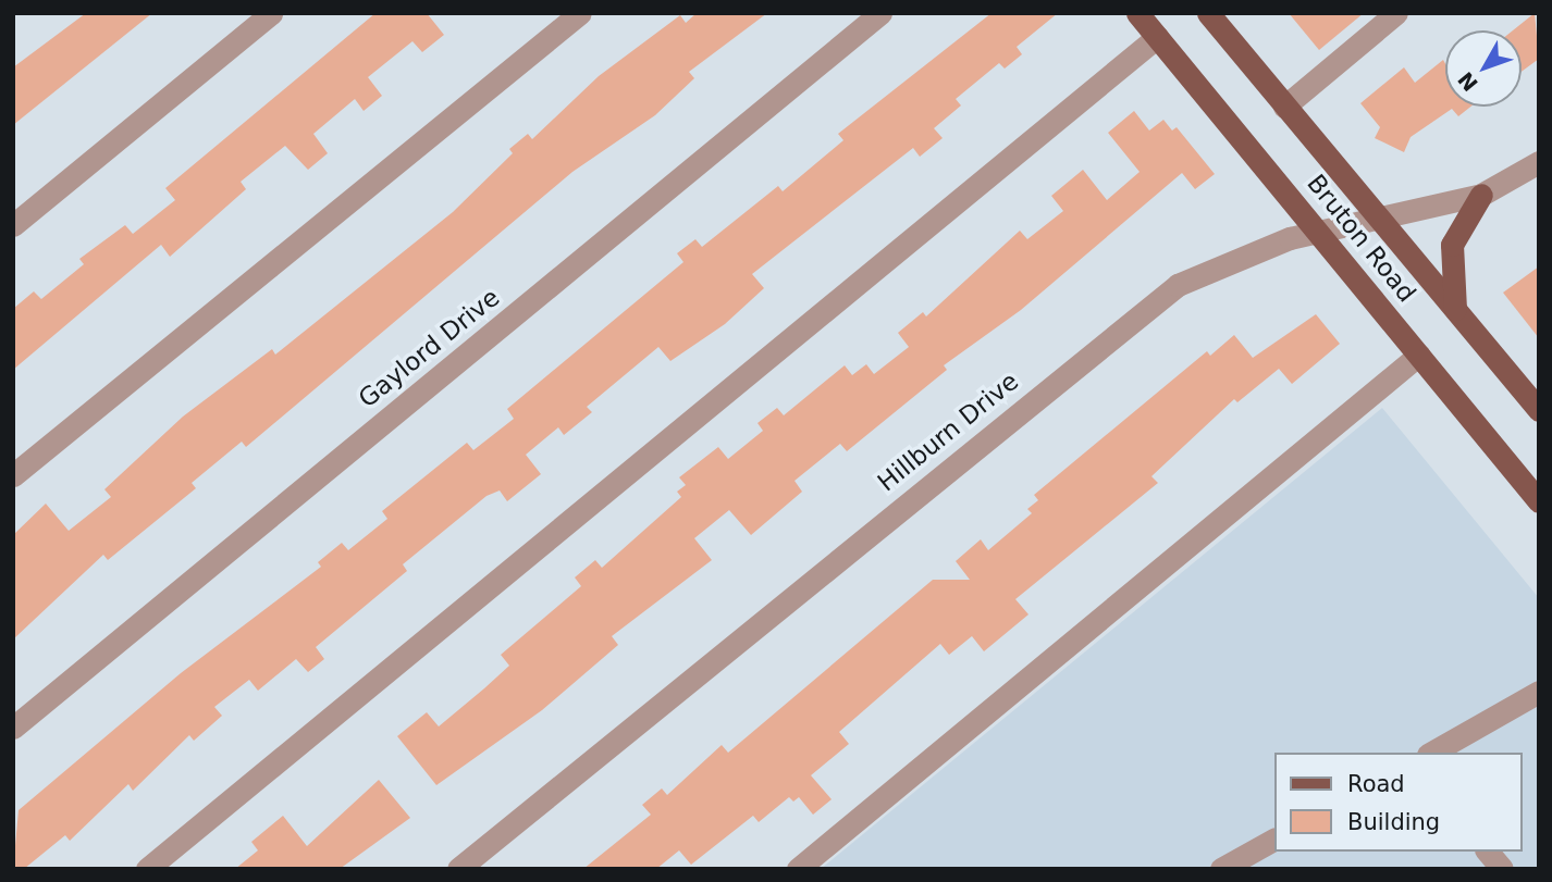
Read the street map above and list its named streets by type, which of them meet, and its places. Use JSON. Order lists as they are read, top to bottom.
{
  "streets": {
    "main road": ["Bruton Road"],
    "street": ["Gaylord Drive", "Hillburn Drive"]
  },
  "crossings": [
    ["Bruton Road", "Hillburn Drive"]
  ],
  "legend": ["Road", "Building"],
  "north": "bottom left"
}
